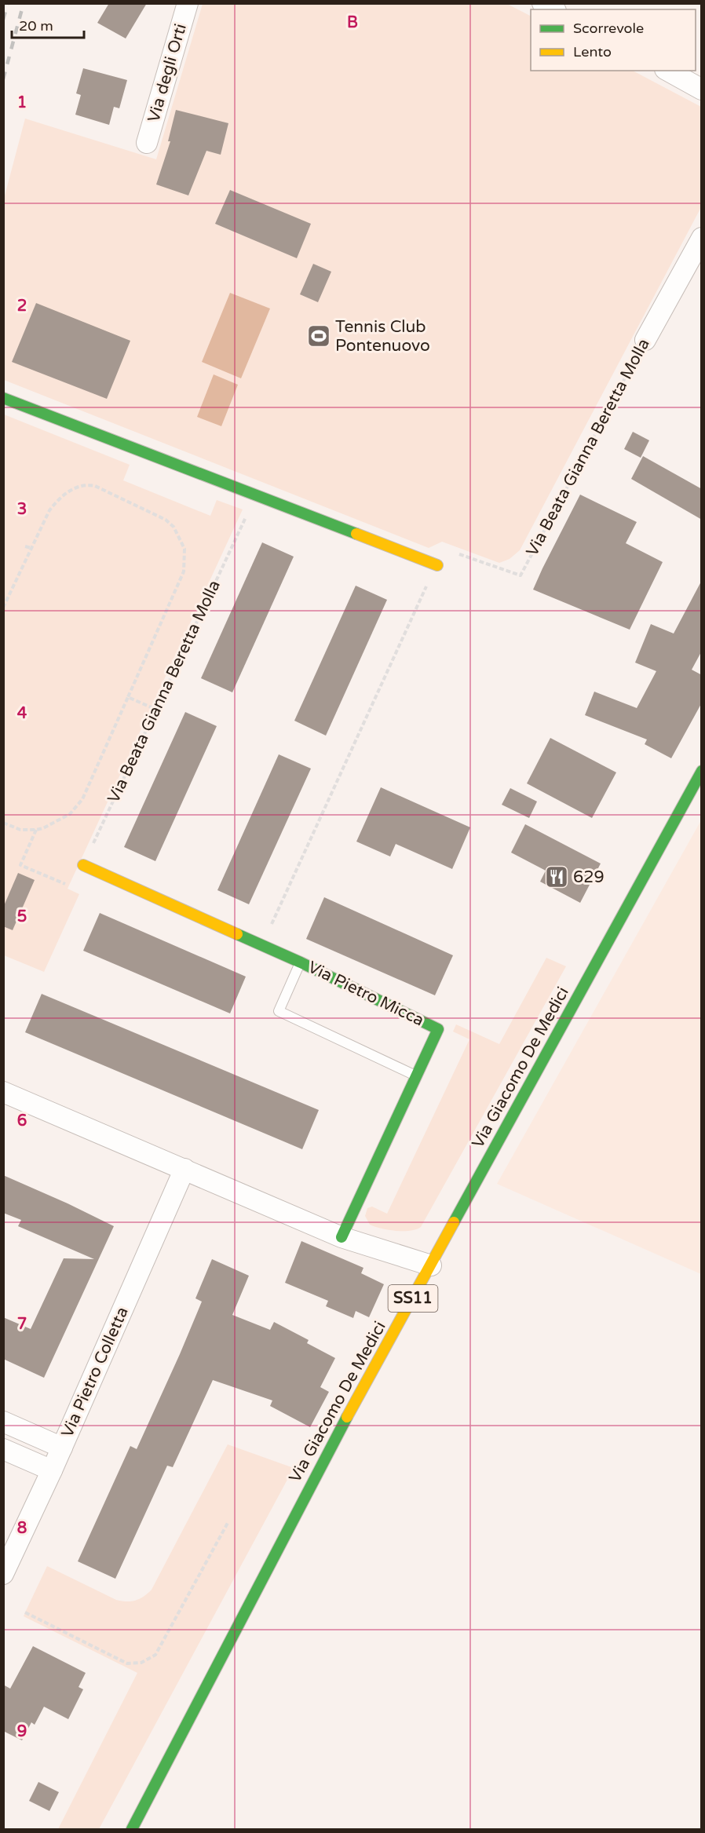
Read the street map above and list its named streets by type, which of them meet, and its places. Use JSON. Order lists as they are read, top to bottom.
{
  "streets": {
    "main road": ["Via Pietro Micca", "Via Giacomo De Medici", "SS11"],
    "street": ["Via degli Orti", "Via Beata Gianna Beretta Molla", "Via Pietro Colletta"]
  },
  "crossings": [
    ["Via Beata Gianna Beretta Molla", "Via Pietro Micca"]
  ],
  "places": {
    "sports": ["Tennis Club Pontenuovo"],
    "restaurant": ["629"]
  },
  "legend": ["Scorrevole", "Lento"],
  "scale_bar": "20 m",
  "grid": {
    "columns": ["B"],
    "rows": [
      "1",
      "2",
      "3",
      "4",
      "5",
      "6",
      "7",
      "8",
      "9"
    ]
  }
}
